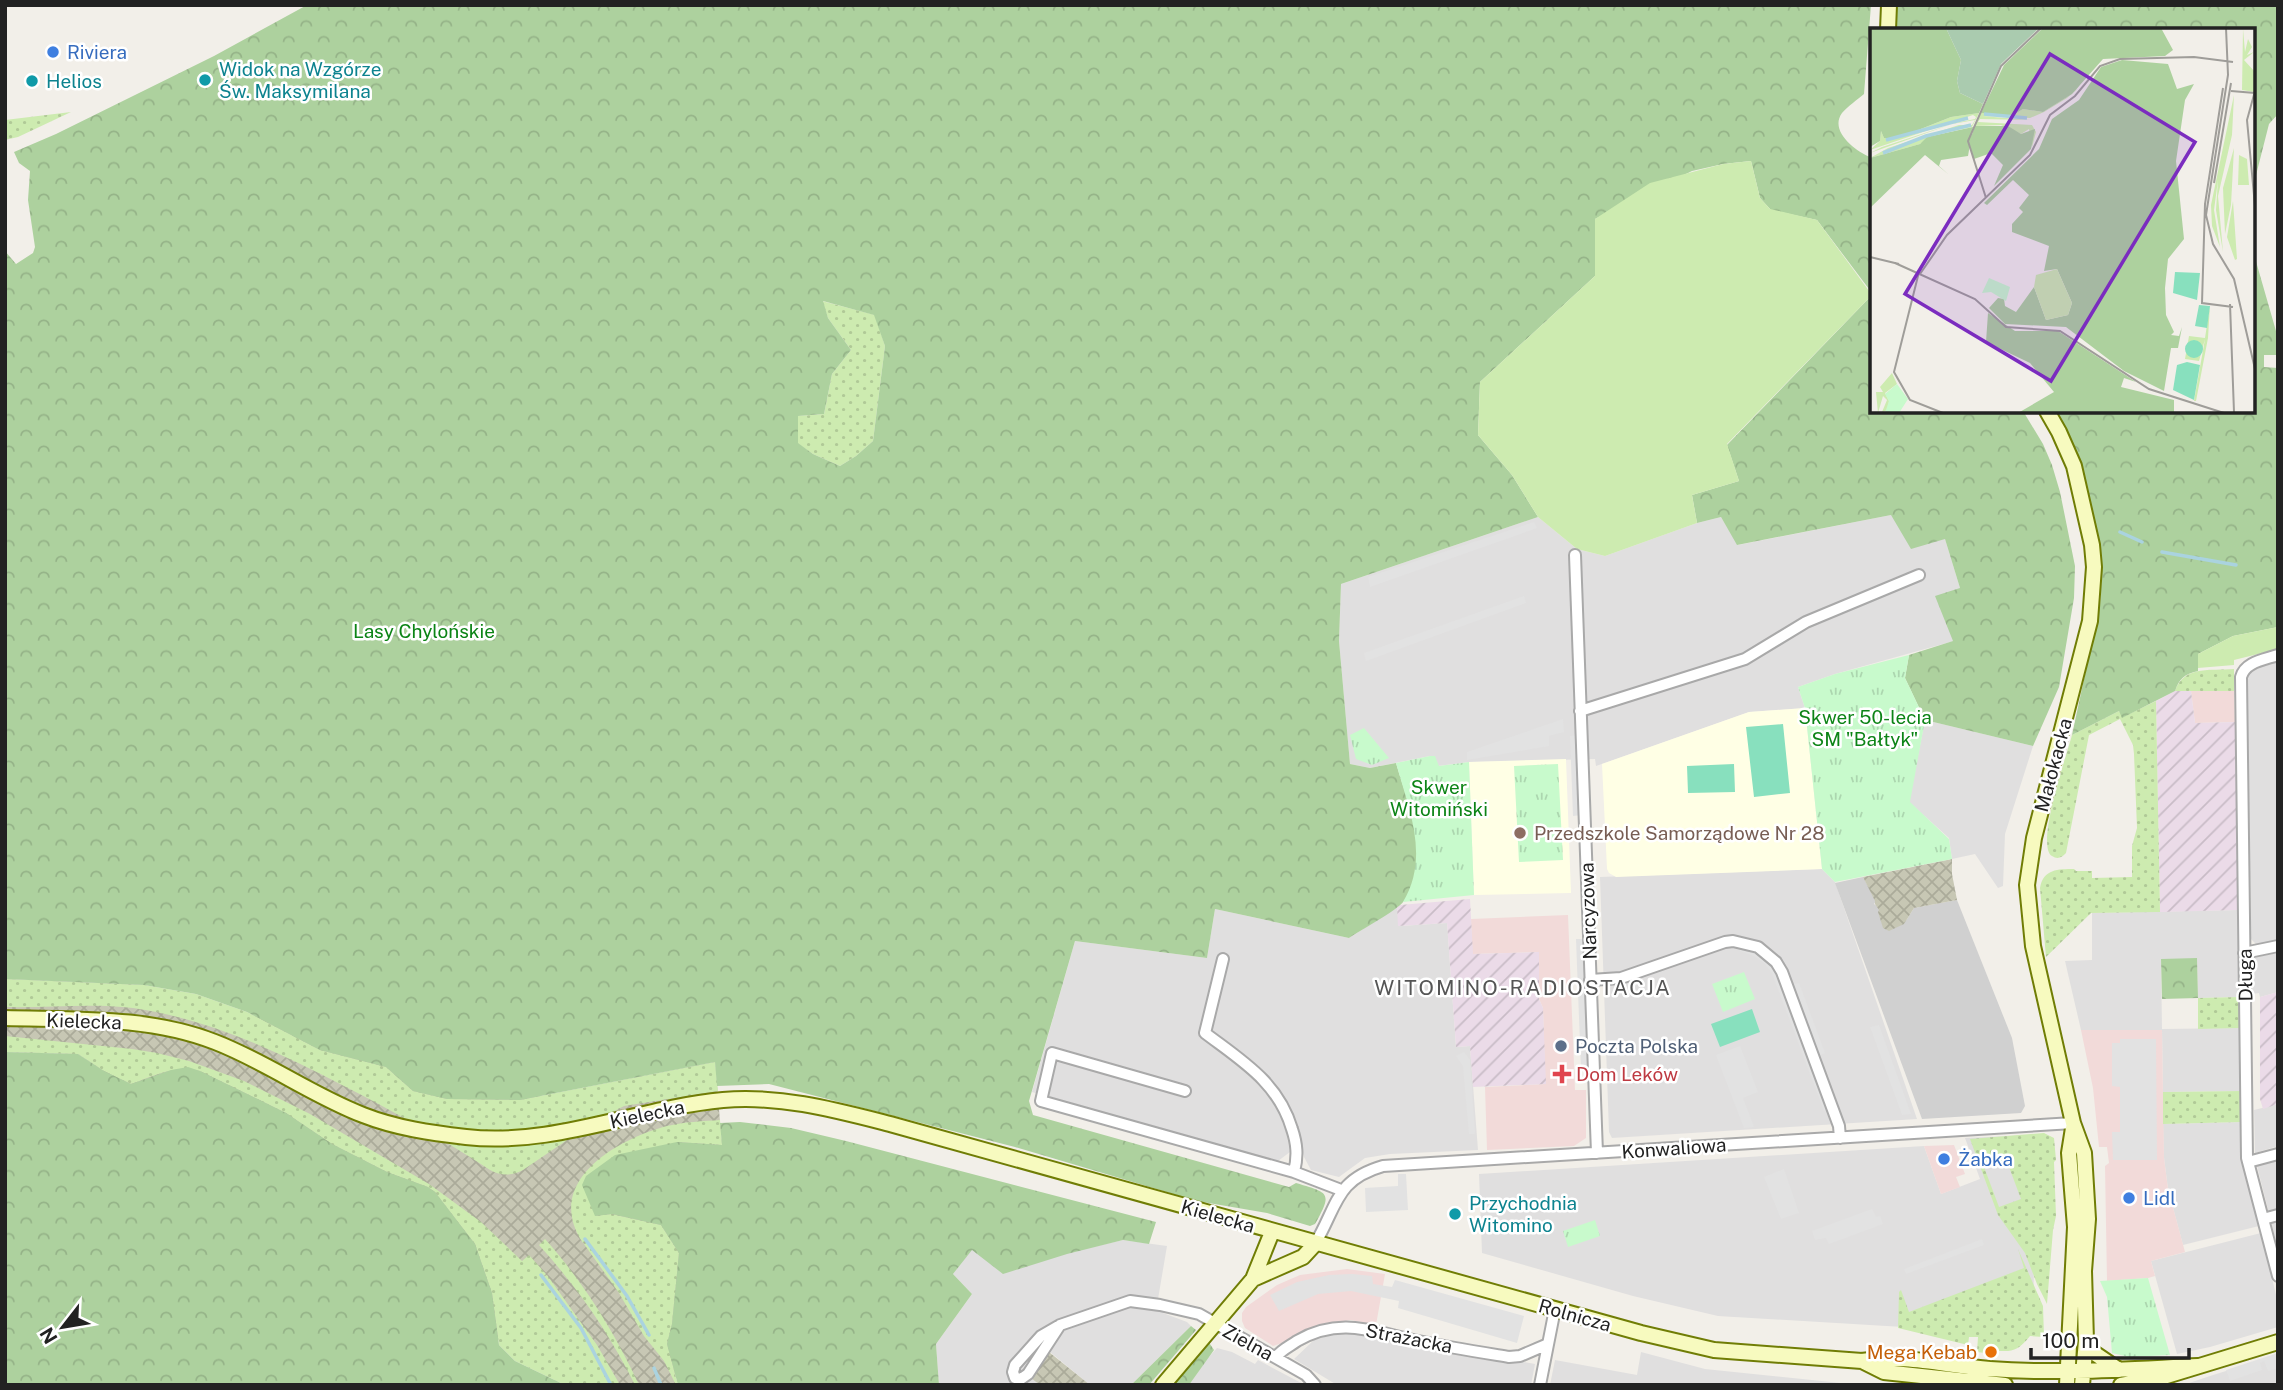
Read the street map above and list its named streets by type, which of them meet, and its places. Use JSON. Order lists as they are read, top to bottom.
{
  "streets": {
    "main road": ["Małokacka", "Kielecka", "Rolnicza"],
    "street": [
      "Narcyzowa",
      "Długa",
      "Konwaliowa",
      "Strażacka",
      "Zielna"
    ]
  },
  "crossings": [
    ["Małokacka", "Konwaliowa"],
    ["Małokacka", "Rolnicza"],
    ["Narcyzowa", "Konwaliowa"],
    ["Kielecka", "Rolnicza"],
    ["Strażacka", "Zielna"]
  ],
  "districts": ["WITOMINO-RADIOSTACJA"],
  "parks": ["Lasy Chylońskie", "Skwer 50-lecia SM \"Bałtyk\"", "Skwer Witomiński"],
  "places": {
    "other": [
      "Riviera",
      "Widok na Wzgórze Św. Maksymilana",
      "Helios",
      "Przedszkole Samorządowe Nr 28",
      "Poczta Polska",
      "Żabka",
      "Lidl",
      "Przychodnia Witomino",
      "Mega Kebab"
    ],
    "health": ["Dom Leków"]
  },
  "scale_bar": "100 m",
  "north": "bottom left"
}
